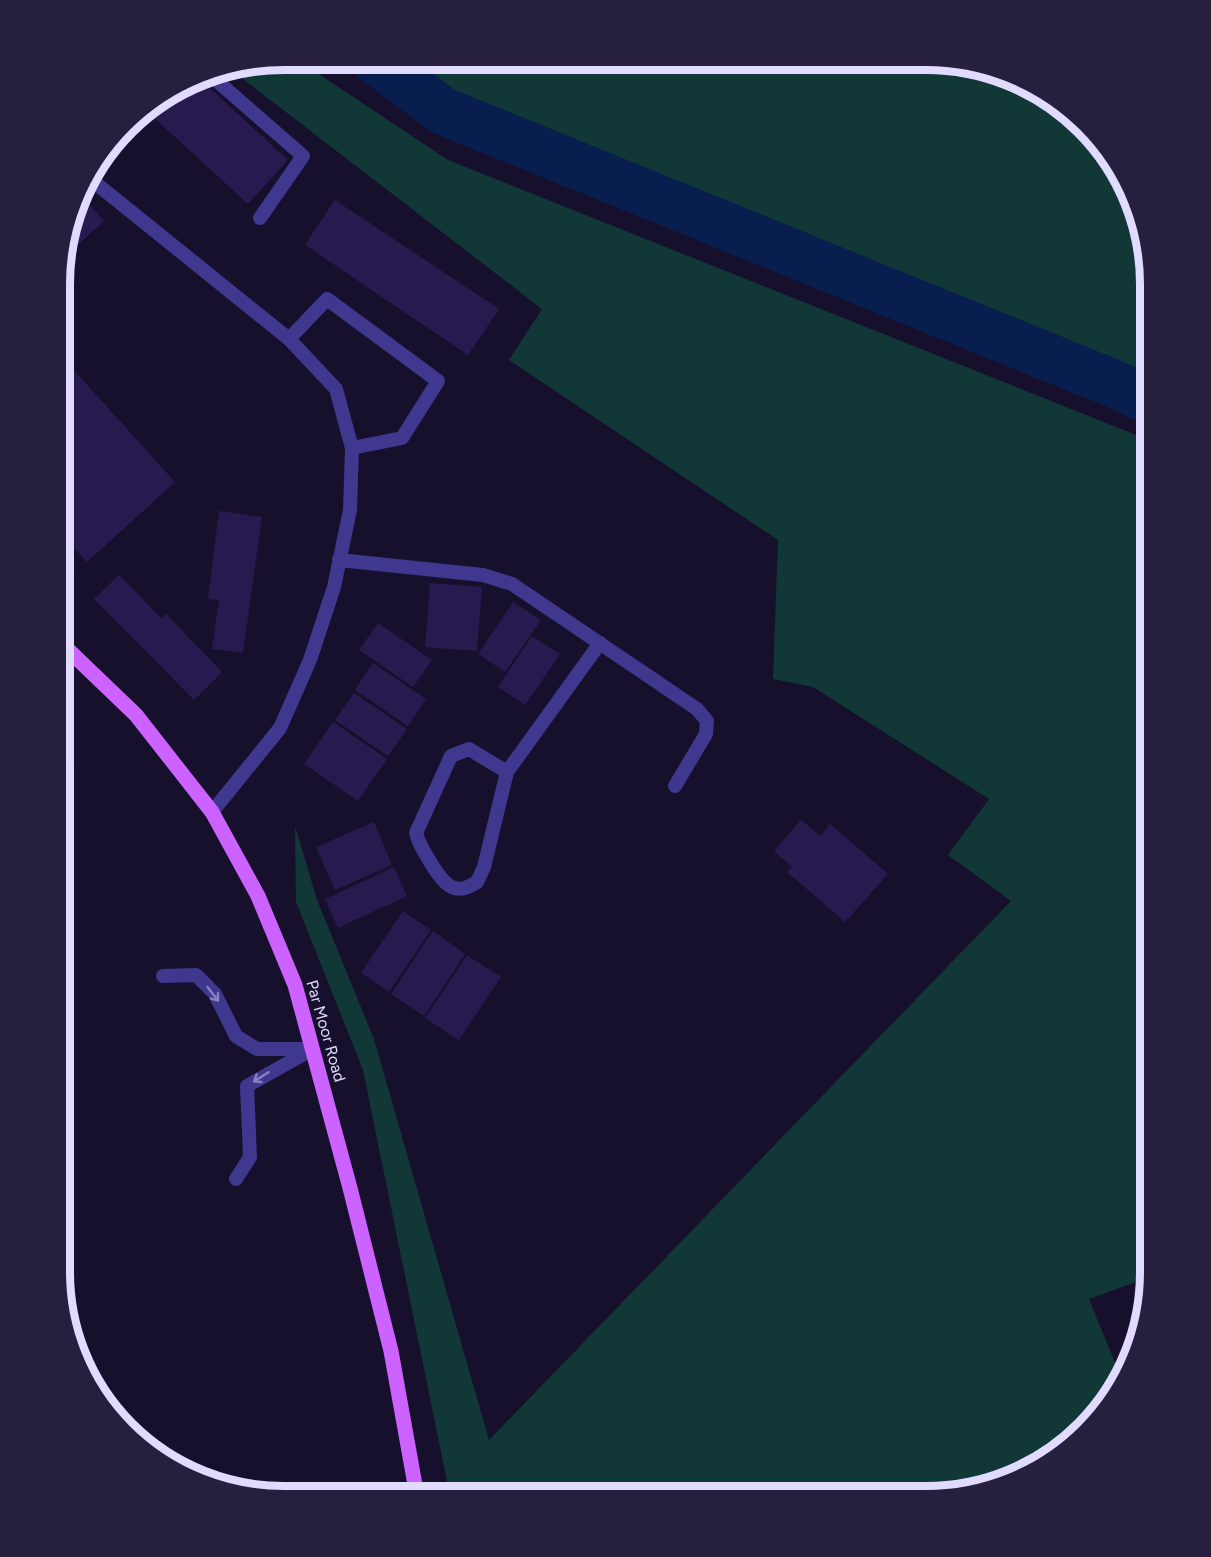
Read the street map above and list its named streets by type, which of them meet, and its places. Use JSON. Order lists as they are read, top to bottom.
{
  "streets": {
    "main road": ["Par Moor Road"]
  }
}
